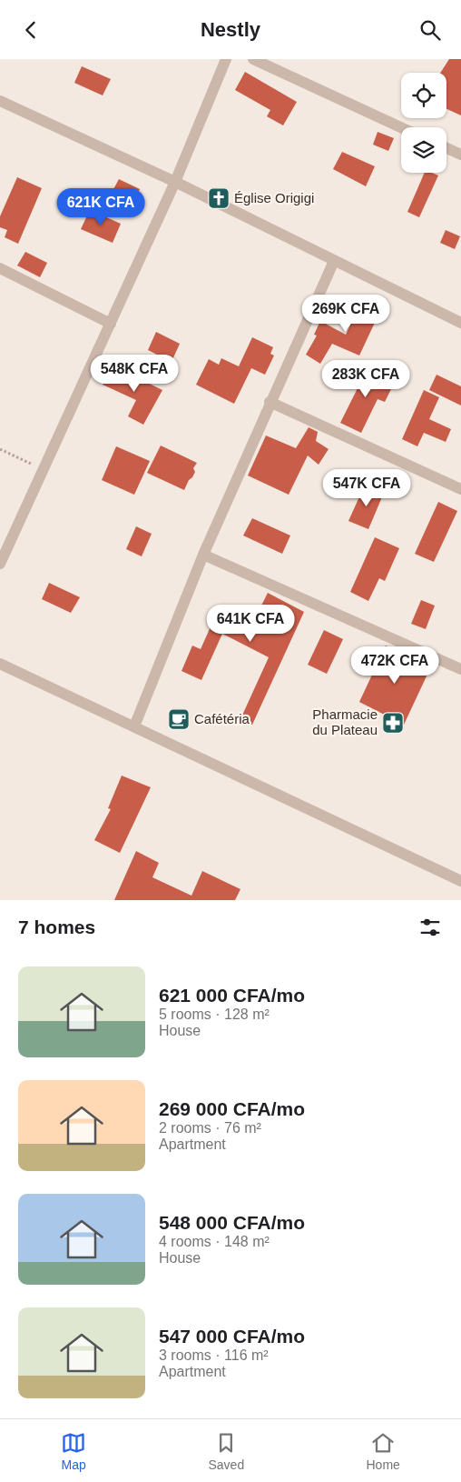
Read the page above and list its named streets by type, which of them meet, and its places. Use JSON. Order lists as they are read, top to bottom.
{
  "places": {
    "church": ["Église Origigi"],
    "cafe": ["Cafétéria"],
    "pharmacy": ["Pharmacie du Plateau"]
  },
  "page": {
    "header": "Nestly",
    "price": [
      "621K CFA",
      "269K CFA",
      "548K CFA",
      "283K CFA",
      "547K CFA",
      "641K CFA",
      "472K CFA"
    ],
    "heading": "7 homes",
    "list": [
      {
        "name": "621 000 CFA/mo",
        "note": "5 rooms · 128 m² · House"
      },
      {
        "name": "269 000 CFA/mo",
        "note": "2 rooms · 76 m² · Apartment"
      },
      {
        "name": "548 000 CFA/mo",
        "note": "4 rooms · 148 m² · House"
      },
      {
        "name": "547 000 CFA/mo",
        "note": "3 rooms · 116 m² · Apartment"
      }
    ],
    "tabs": ["Map", "Saved", "Home"]
  }
}
